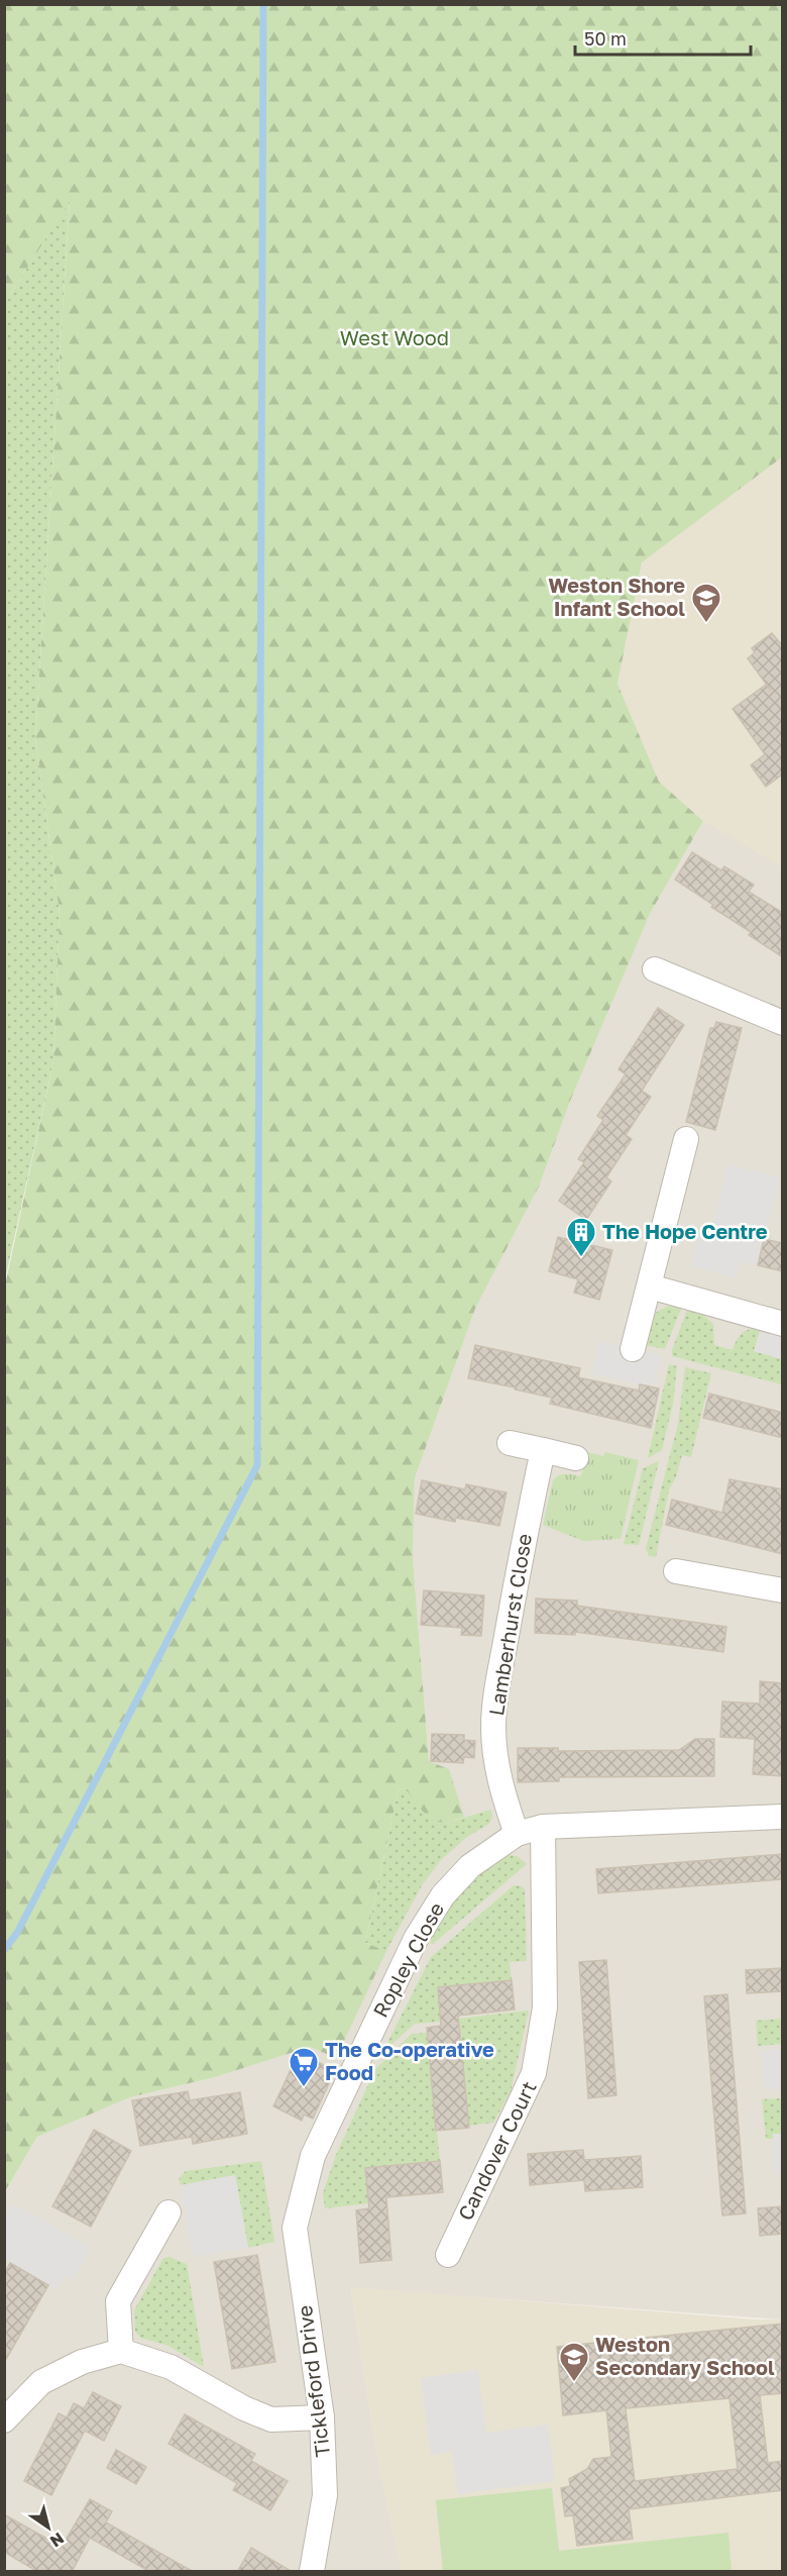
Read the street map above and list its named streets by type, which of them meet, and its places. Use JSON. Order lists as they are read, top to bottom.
{
  "streets": {
    "street": [
      "Lamberhurst Close",
      "Ropley Close",
      "Candover Court",
      "Tickleford Drive"
    ]
  },
  "crossings": [
    ["Lamberhurst Close", "Ropley Close"],
    ["Ropley Close", "Candover Court"],
    ["Ropley Close", "Tickleford Drive"]
  ],
  "parks": ["West Wood"],
  "places": {
    "school or university": ["Weston Shore Infant School", "Weston Secondary School"],
    "building": ["The Hope Centre"],
    "supermarket": ["The Co-operative Food"]
  },
  "scale_bar": "50 m",
  "north": "bottom right"
}
